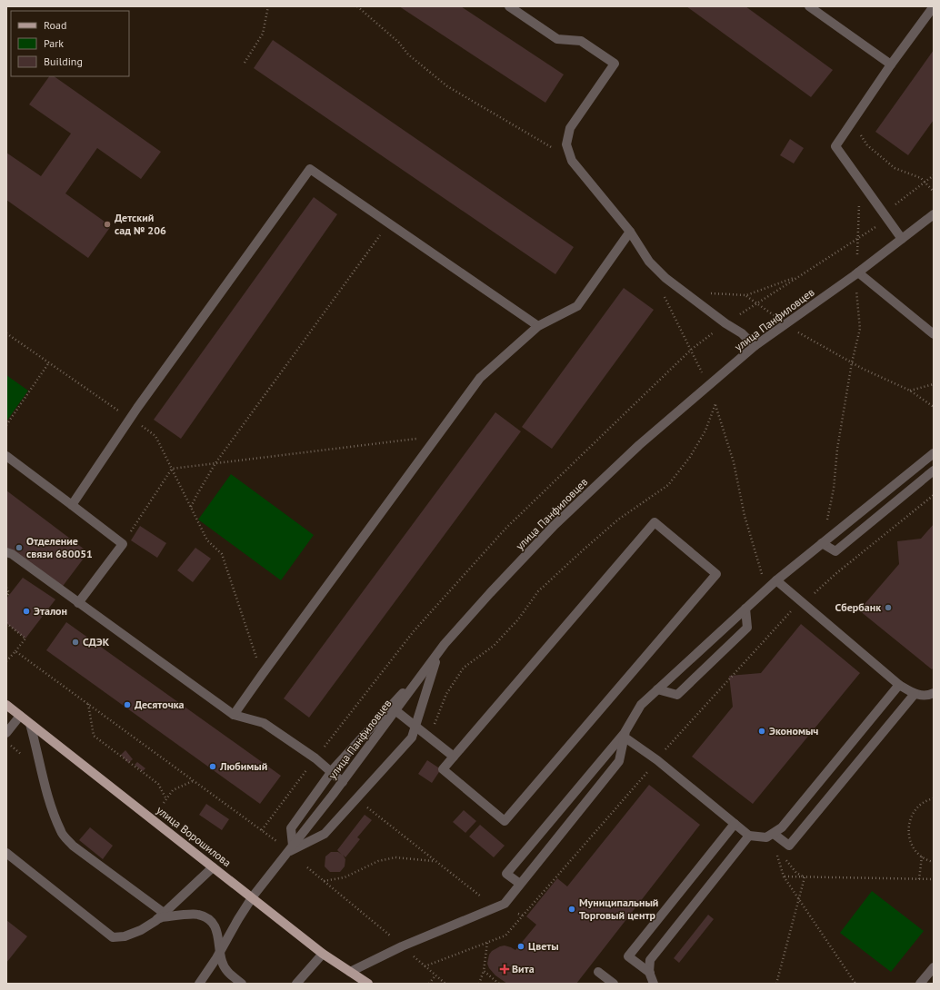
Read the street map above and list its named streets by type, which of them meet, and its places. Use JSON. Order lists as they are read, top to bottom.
{
  "streets": {
    "main road": ["улица Ворошилова"],
    "street": ["улица Панфиловцев"]
  },
  "crossings": [
    ["улица Панфиловцев", "улица Ворошилова"]
  ],
  "places": {
    "other": [
      "Детский сад № 206",
      "Отделение связи 680051",
      "Сбербанк",
      "Эталон",
      "СДЭК",
      "Десяточка",
      "Экономыч",
      "Любимый",
      "Муниципальный Торговый центр",
      "Цветы"
    ],
    "health": ["Вита"]
  },
  "legend": ["Road", "Park", "Building"]
}
